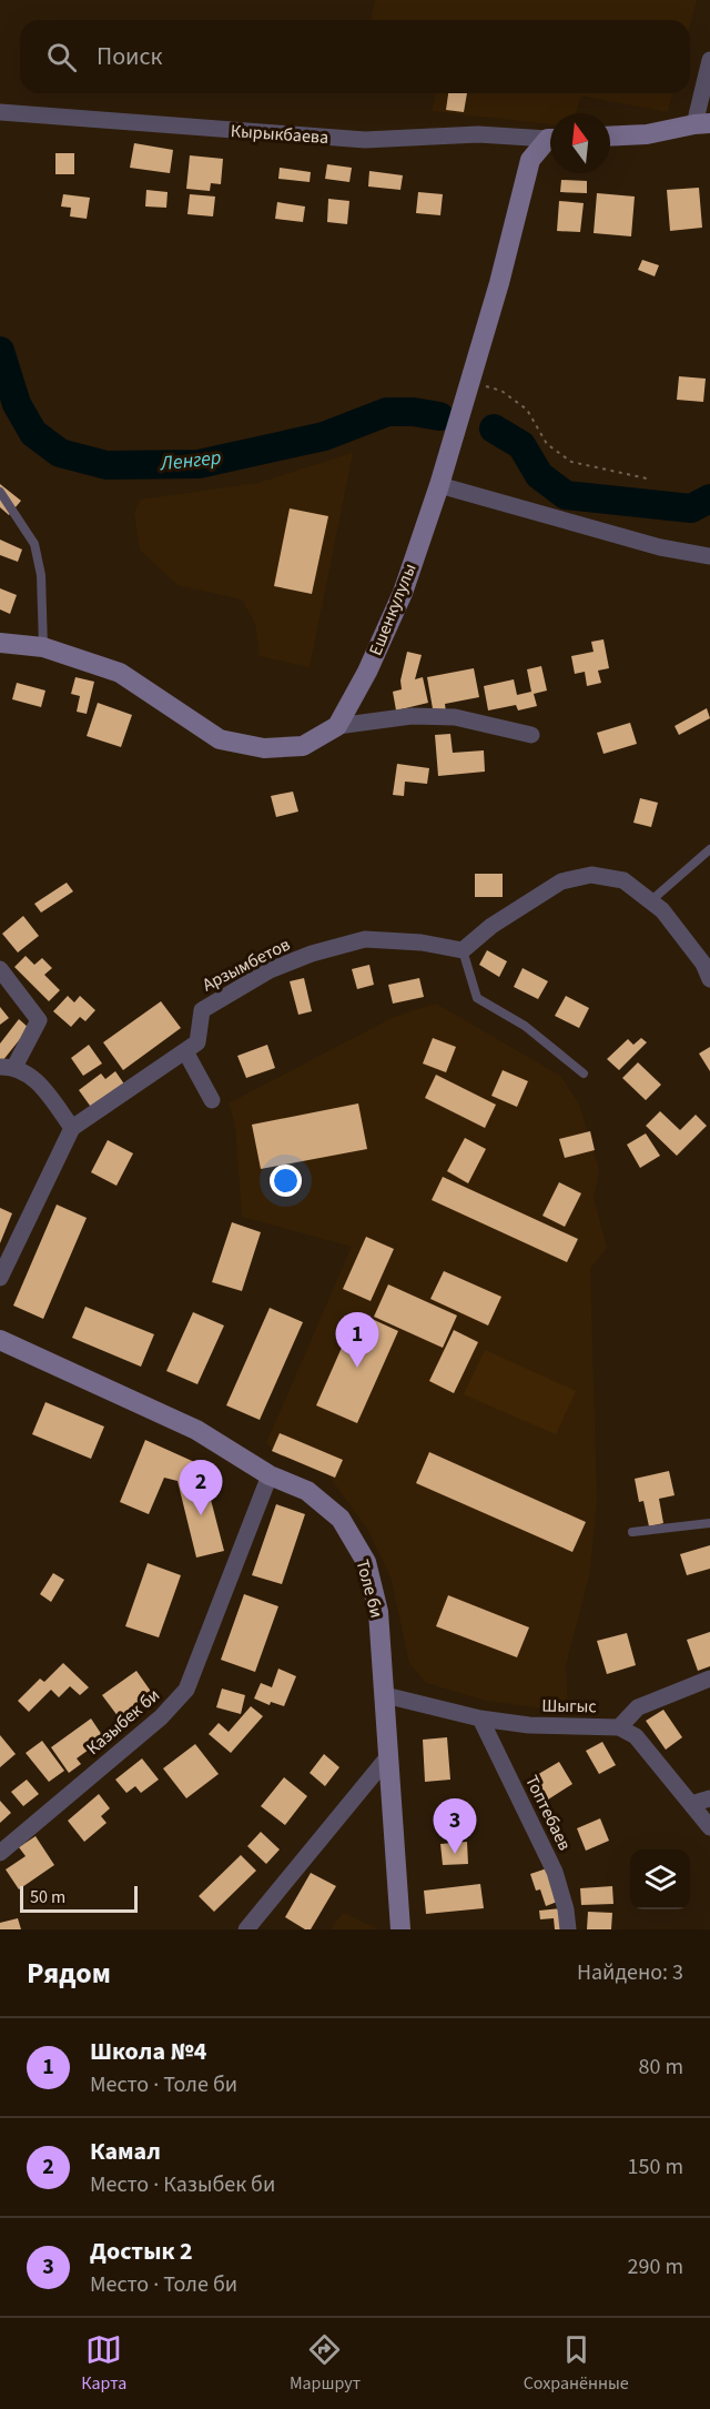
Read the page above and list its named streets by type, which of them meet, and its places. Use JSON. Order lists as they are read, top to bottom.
{
  "streets": {
    "street": [
      "Кырыкбаева",
      "Ешенкулулы",
      "Арзымбетов",
      "Толе би",
      "Шыгыс",
      "Казыбек би",
      "Топтебаев"
    ]
  },
  "crossings": [
    ["Толе би", "Шыгыс"],
    ["Толе би", "Казыбек би"],
    ["Шыгыс", "Топтебаев"]
  ],
  "water": ["Ленгер"],
  "scale_bar": "50 m",
  "north": "top",
  "page": {
    "search": "Поиск",
    "pins": ["1", "2", "3"],
    "scale": "50 m",
    "heading": ["Рядом", "Найдено: 3"],
    "list": [
      {
        "mark": "1",
        "name": "Школа №4",
        "note": "Место · Толе би",
        "value": "80 m"
      },
      {
        "mark": "2",
        "name": "Камал",
        "note": "Место · Казыбек би",
        "value": "150 m"
      },
      {
        "mark": "3",
        "name": "Достык 2",
        "note": "Место · Толе би",
        "value": "290 m"
      }
    ],
    "nav": ["Карта", "Маршрут", "Сохранённые"]
  }
}
